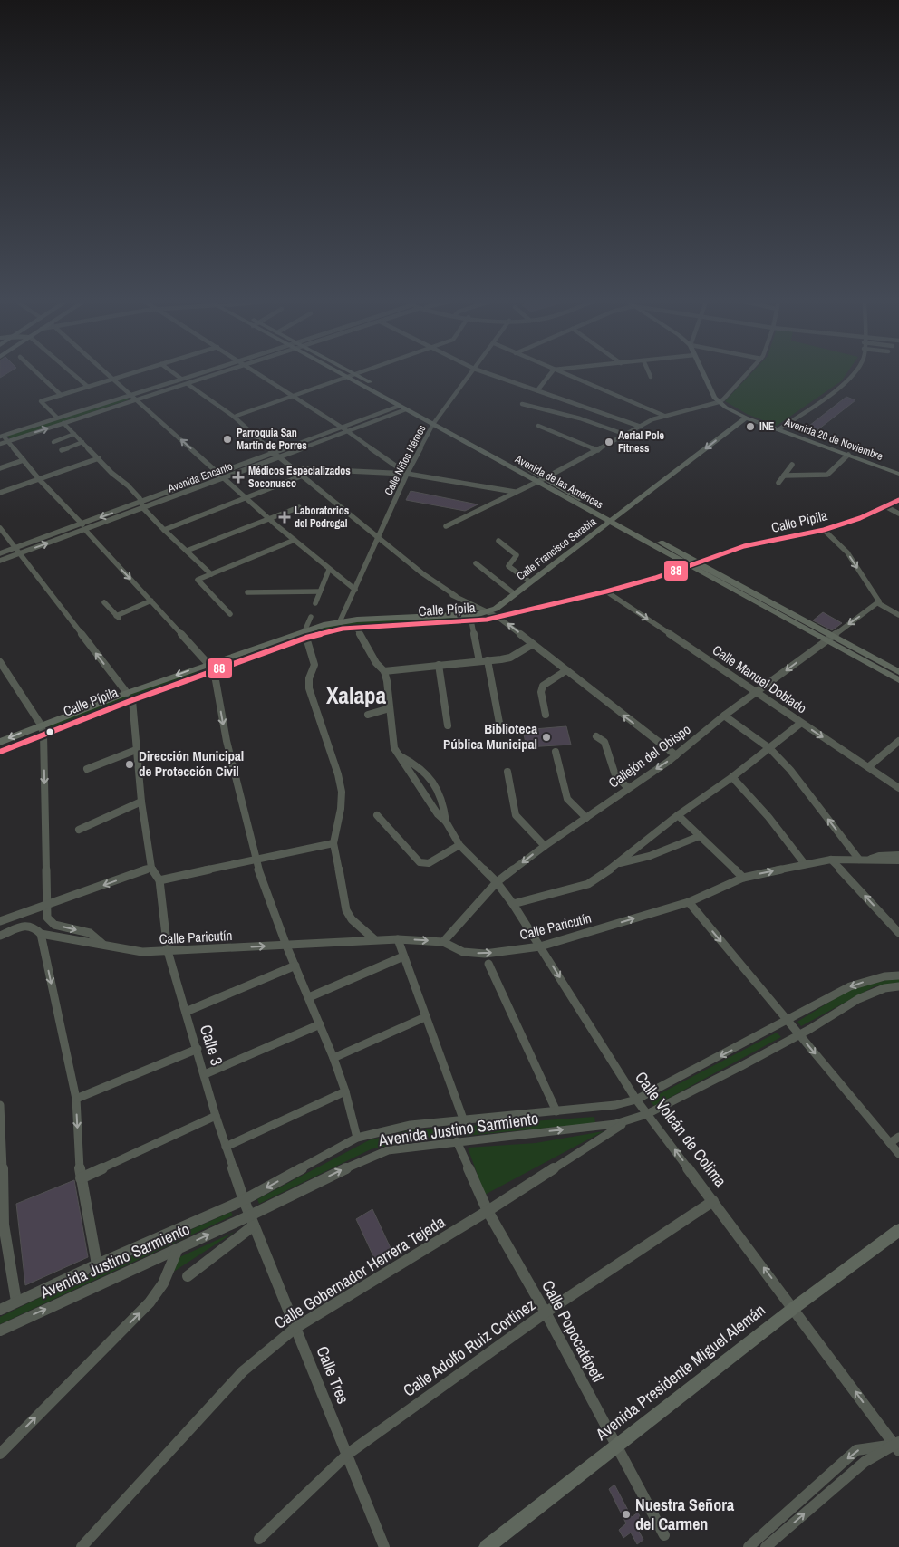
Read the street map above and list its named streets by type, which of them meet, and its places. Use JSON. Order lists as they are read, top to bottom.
{
  "streets": {
    "main road": [
      "Avenida 20 de Noviembre",
      "Avenida de las Américas",
      "Calle Pípila",
      "Calle Francisco Sarabia",
      "Avenida Presidente Miguel Alemán"
    ],
    "street": [
      "Calle Niños Héroes",
      "Avenida Encanto",
      "Calle Manuel Doblado",
      "Callejón del Obispo",
      "Calle Paricutín",
      "Calle 3",
      "Avenida Justino Sarmiento",
      "Calle Volcán de Colima",
      "Calle Gobernador Herrera Tejeda",
      "Calle Popocatépetl",
      "Calle Adolfo Ruiz Cortínez",
      "Calle Tres"
    ]
  },
  "crossings": [
    ["Avenida 20 de Noviembre", "Calle Francisco Sarabia"],
    ["Calle Niños Héroes", "Avenida de las Américas"],
    ["Calle Niños Héroes", "Calle Pípila"],
    ["Avenida Encanto", "Avenida de las Américas"],
    ["Avenida de las Américas", "Calle Pípila"],
    ["Avenida de las Américas", "Calle Francisco Sarabia"],
    ["Avenida de las Américas", "Callejón del Obispo"],
    ["Calle Pípila", "Calle Francisco Sarabia"],
    ["Calle Pípila", "Calle Manuel Doblado"],
    ["Calle Pípila", "Calle Volcán de Colima"],
    ["Calle Manuel Doblado", "Callejón del Obispo"],
    ["Callejón del Obispo", "Calle Paricutín"],
    ["Callejón del Obispo", "Calle Volcán de Colima"],
    ["Calle Paricutín", "Calle 3"],
    ["Calle Paricutín", "Calle Volcán de Colima"],
    ["Calle 3", "Avenida Justino Sarmiento"],
    ["Calle 3", "Calle Tres"],
    ["Avenida Justino Sarmiento", "Calle Volcán de Colima"],
    ["Avenida Justino Sarmiento", "Calle Gobernador Herrera Tejeda"],
    ["Avenida Justino Sarmiento", "Calle Popocatépetl"],
    ["Avenida Justino Sarmiento", "Calle Tres"],
    ["Calle Volcán de Colima", "Calle Adolfo Ruiz Cortínez"],
    ["Calle Volcán de Colima", "Avenida Presidente Miguel Alemán"],
    ["Calle Gobernador Herrera Tejeda", "Calle Popocatépetl"],
    ["Calle Gobernador Herrera Tejeda", "Calle Tres"],
    ["Calle Popocatépetl", "Calle Adolfo Ruiz Cortínez"],
    ["Calle Popocatépetl", "Avenida Presidente Miguel Alemán"],
    ["Calle Adolfo Ruiz Cortínez", "Calle Tres"]
  ],
  "one_way": ["Calle Francisco Sarabia"],
  "districts": ["Xalapa"],
  "places": {
    "other": [
      "INE",
      "Parroquia San Martín de Porres",
      "Aerial Pole Fitness",
      "Biblioteca Pública Municipal",
      "Dirección Municipal de Protección Civil",
      "Nuestra Señora del Carmen"
    ],
    "health": ["Médicos Especializados Soconusco", "Laboratorios del Pedregal"]
  },
  "lines": ["transit line 88"]
}
